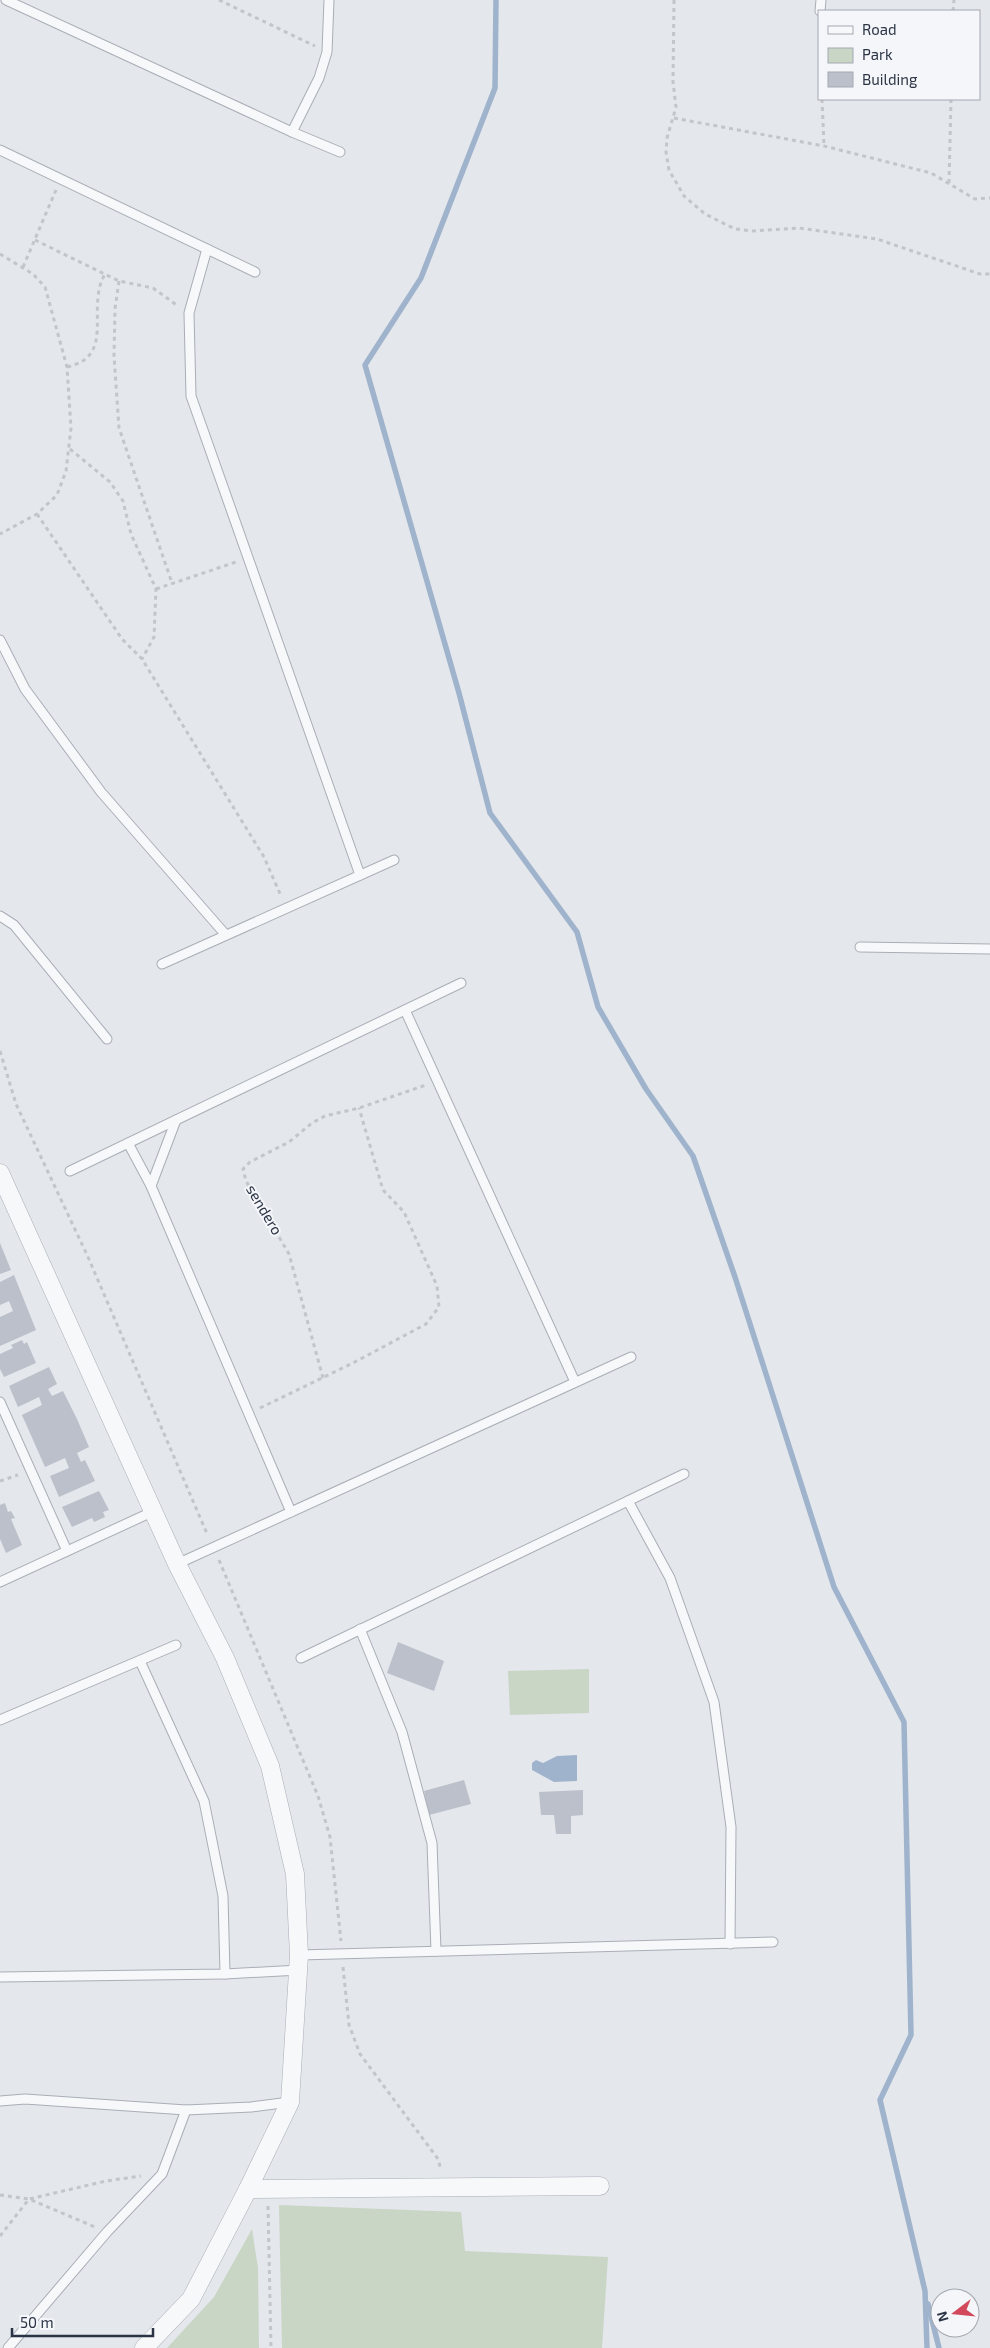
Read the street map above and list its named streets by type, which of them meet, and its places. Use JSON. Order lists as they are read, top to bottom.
{
  "streets": {
    "path": ["sendero"]
  },
  "legend": ["Road", "Park", "Building"],
  "scale_bar": "50 m",
  "north": "left"
}
